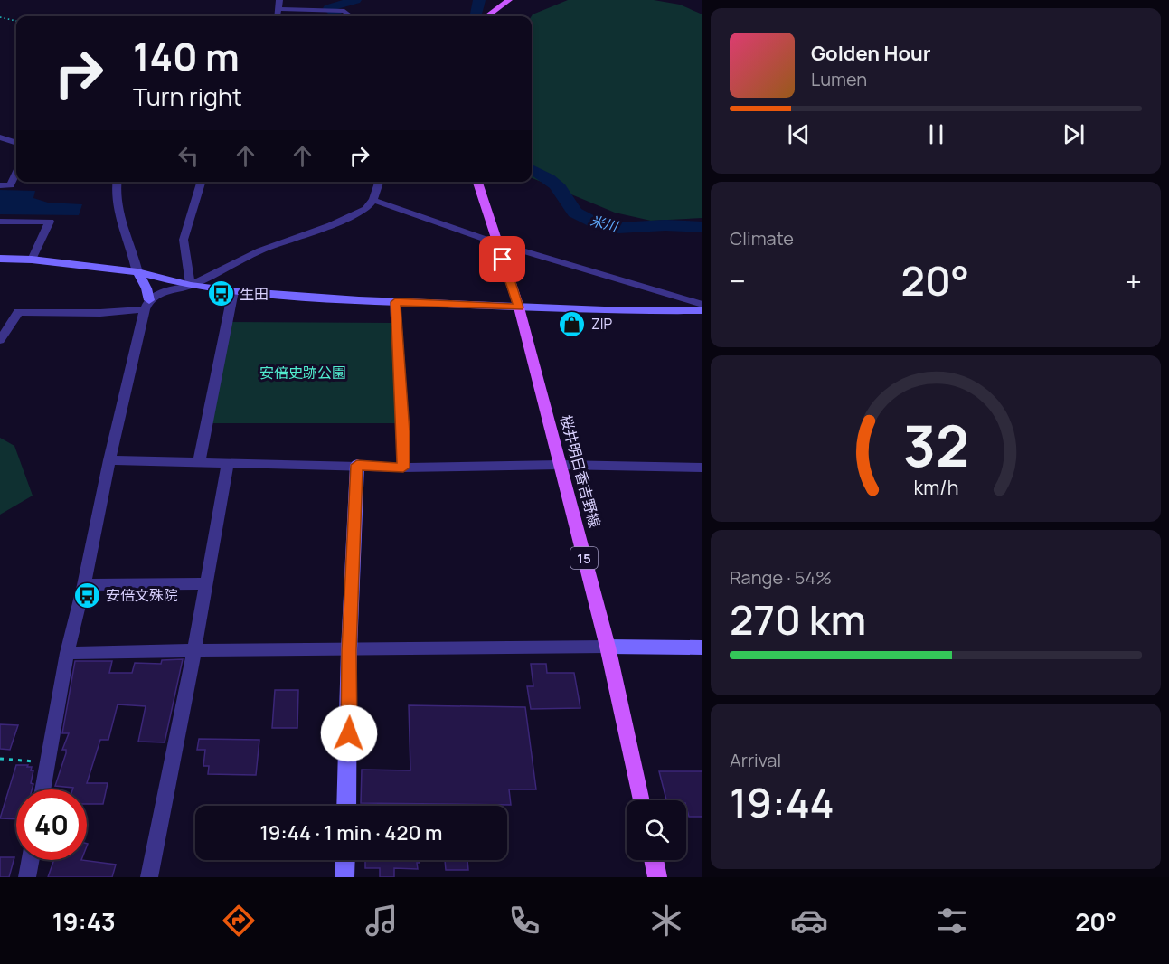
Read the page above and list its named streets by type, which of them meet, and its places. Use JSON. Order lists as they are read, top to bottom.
{
  "streets": {
    "main road": ["桜井明日香吉野線", "15"]
  },
  "water": ["米川"],
  "parks": ["安倍史跡公園"],
  "places": {
    "bus stop": ["生田", "安倍文殊院"],
    "shop": ["ZIP"]
  },
  "page": {
    "turn": ["140 m", "Turn right"],
    "song": ["Golden Hour", "Lumen"],
    "tile": [
      "Climate",
      ["Range · 54%", "270 km"],
      ["Arrival", "19:44"]
    ],
    "heat": ["−", "20°", "+"],
    "limit": "40",
    "trip": "19:44 · 1 min · 420 m",
    "tabs": ["19:43", "20°"],
    "gauge": ["32", "km/h"]
  }
}
